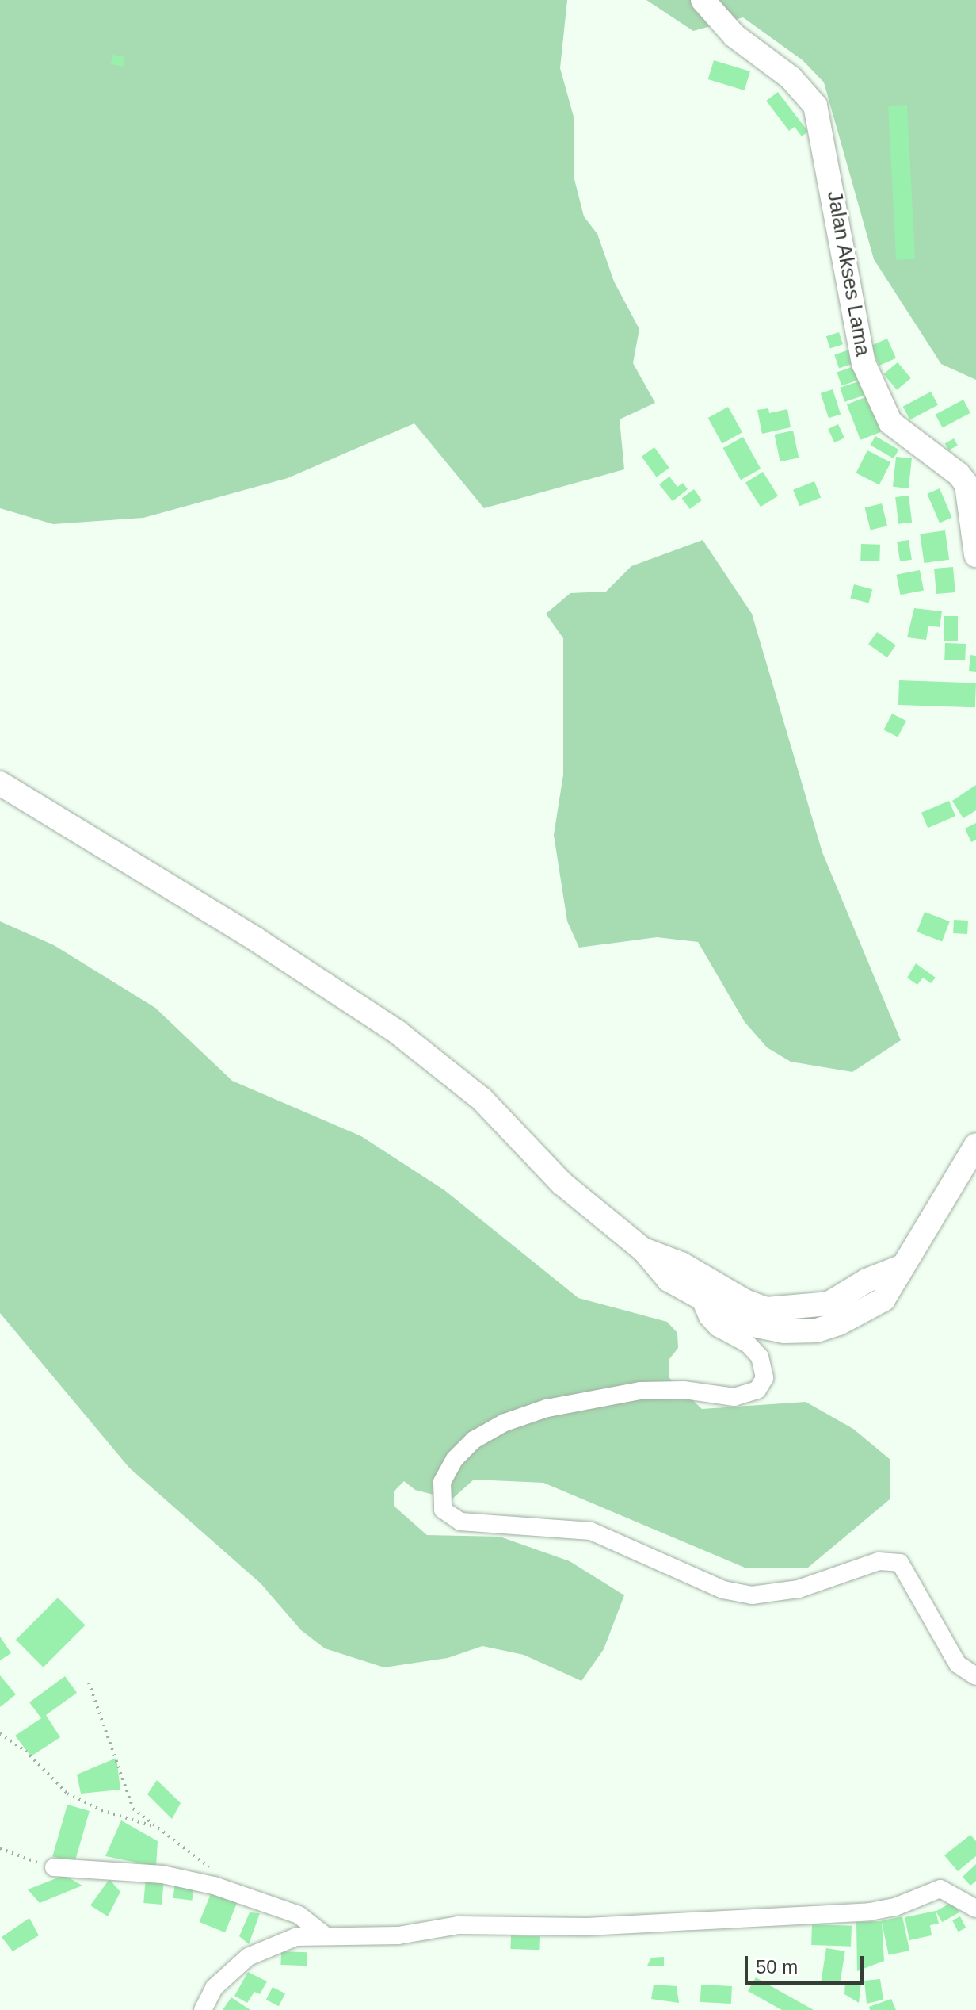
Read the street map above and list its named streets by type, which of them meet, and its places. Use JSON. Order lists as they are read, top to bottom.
{
  "streets": {
    "main road": ["Jalan Akses Lama"]
  },
  "scale_bar": "50 m"
}
